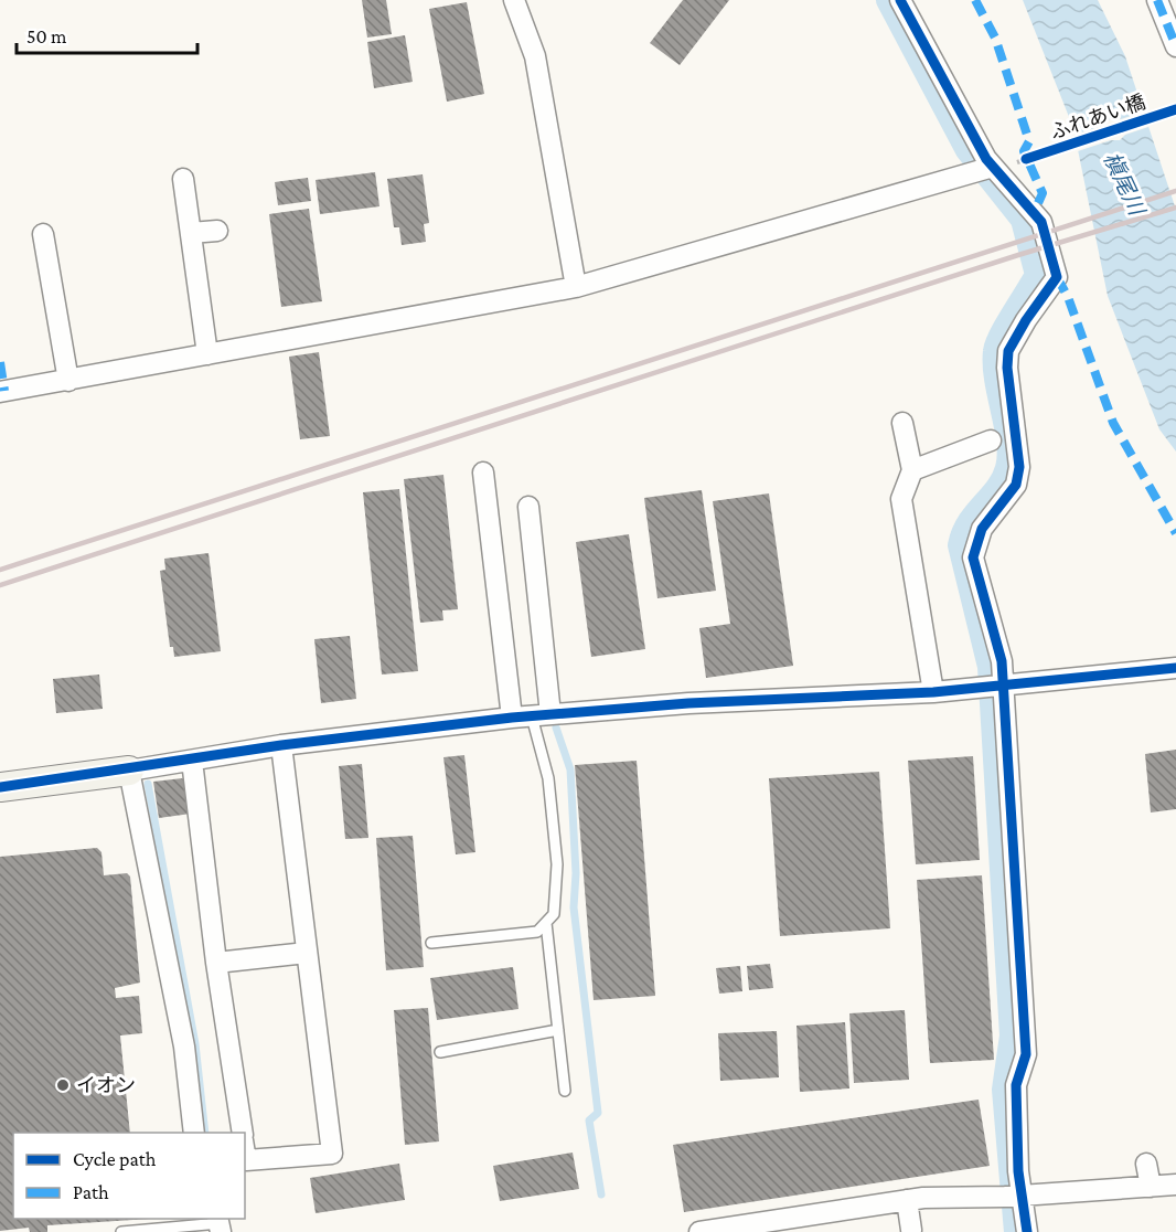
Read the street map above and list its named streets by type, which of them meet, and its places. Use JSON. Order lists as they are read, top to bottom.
{
  "streets": {
    "cycle path": ["ふれあい橋"]
  },
  "water": ["槇尾川"],
  "places": ["イオン"],
  "legend": ["Cycle path", "Path"],
  "scale_bar": "50 m"
}
